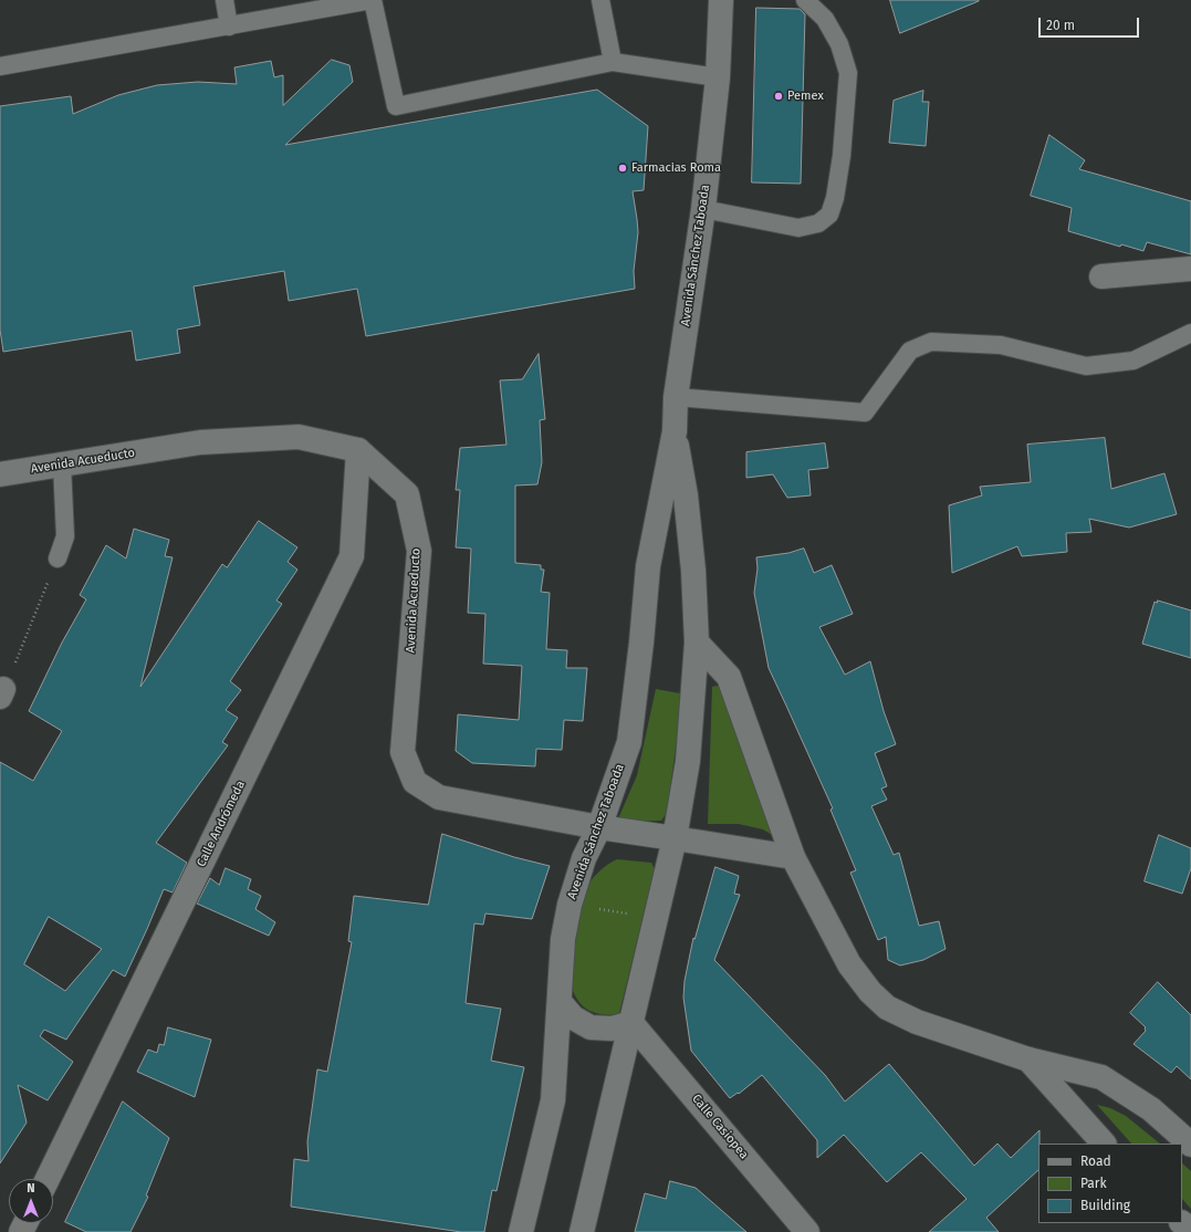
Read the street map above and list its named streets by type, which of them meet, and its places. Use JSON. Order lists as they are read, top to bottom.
{
  "streets": {
    "main road": [
      "Avenida Sánchez Taboada",
      "Avenida Acueducto",
      "Calle Andrómeda",
      "Calle Casiopea"
    ]
  },
  "crossings": [
    ["Avenida Sánchez Taboada", "Avenida Acueducto"],
    ["Avenida Sánchez Taboada", "Calle Casiopea"],
    ["Avenida Acueducto", "Calle Andrómeda"]
  ],
  "places": ["Pemex", "Farmacias Roma"],
  "legend": ["Road", "Park", "Building"],
  "scale_bar": "20 m",
  "north": "top"
}
